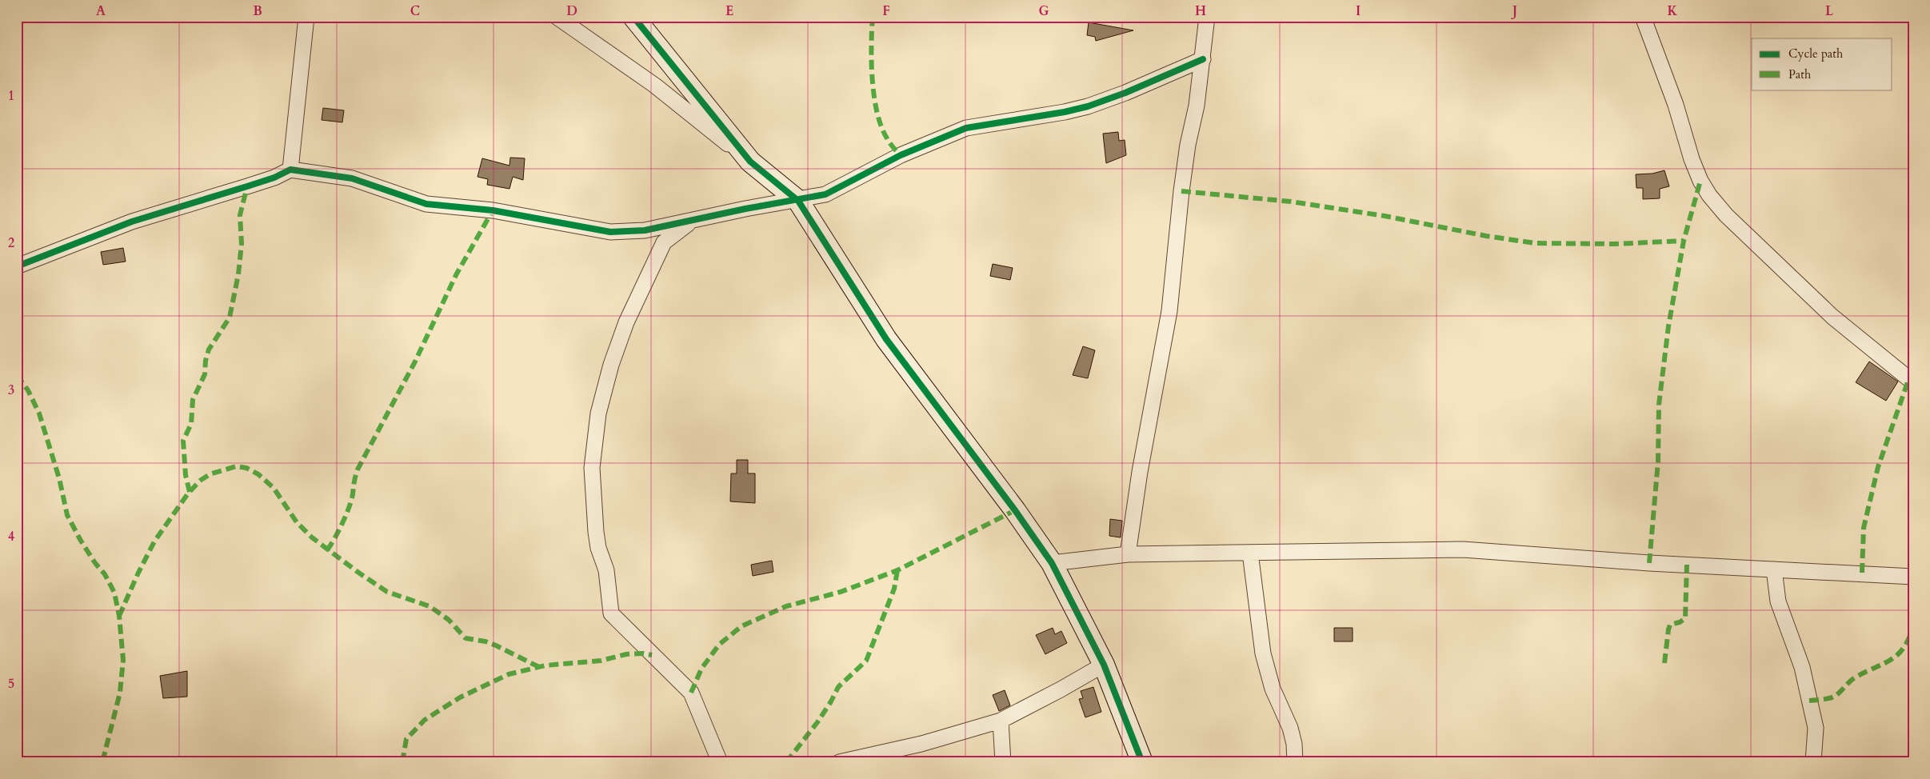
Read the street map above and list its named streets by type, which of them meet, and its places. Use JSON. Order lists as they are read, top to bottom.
{
  "legend": ["Cycle path", "Path"],
  "grid": {
    "columns": [
      "A",
      "B",
      "C",
      "D",
      "E",
      "F",
      "G",
      "H",
      "I",
      "J",
      "K",
      "L"
    ],
    "rows": [
      "1",
      "2",
      "3",
      "4",
      "5"
    ]
  }
}
